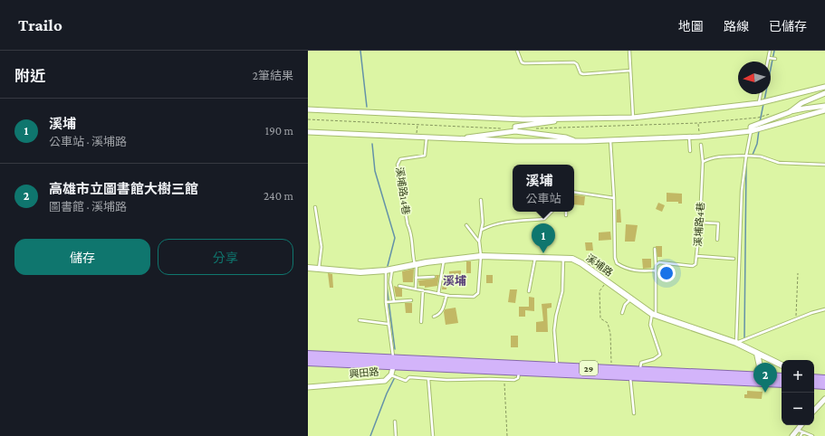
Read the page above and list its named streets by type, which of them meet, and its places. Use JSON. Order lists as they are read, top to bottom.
{
  "streets": {
    "main road": ["29", "興田路"],
    "street": ["溪埔路"],
    "lane": ["溪埔路14巷", "溪埔路4巷"]
  },
  "crossings": [
    ["溪埔路14巷", "溪埔路"],
    ["29", "興田路"]
  ],
  "districts": ["溪埔"],
  "north": "left",
  "page": {
    "header": "Trailo",
    "nav": ["地圖", "路線", "已儲存"],
    "heading": ["附近", "2筆結果"],
    "list": [
      {
        "mark": "1",
        "name": "溪埔",
        "note": "公車站 · 溪埔路",
        "value": "190 m"
      },
      {
        "mark": "2",
        "name": "高雄市立圖書館大樹三館",
        "note": "圖書館 · 溪埔路",
        "value": "240 m"
      }
    ],
    "popup": ["溪埔", "公車站"],
    "pins": ["1", "2"],
    "buttons": ["儲存", "分享"],
    "map_buttons": ["+", "−"]
  }
}
